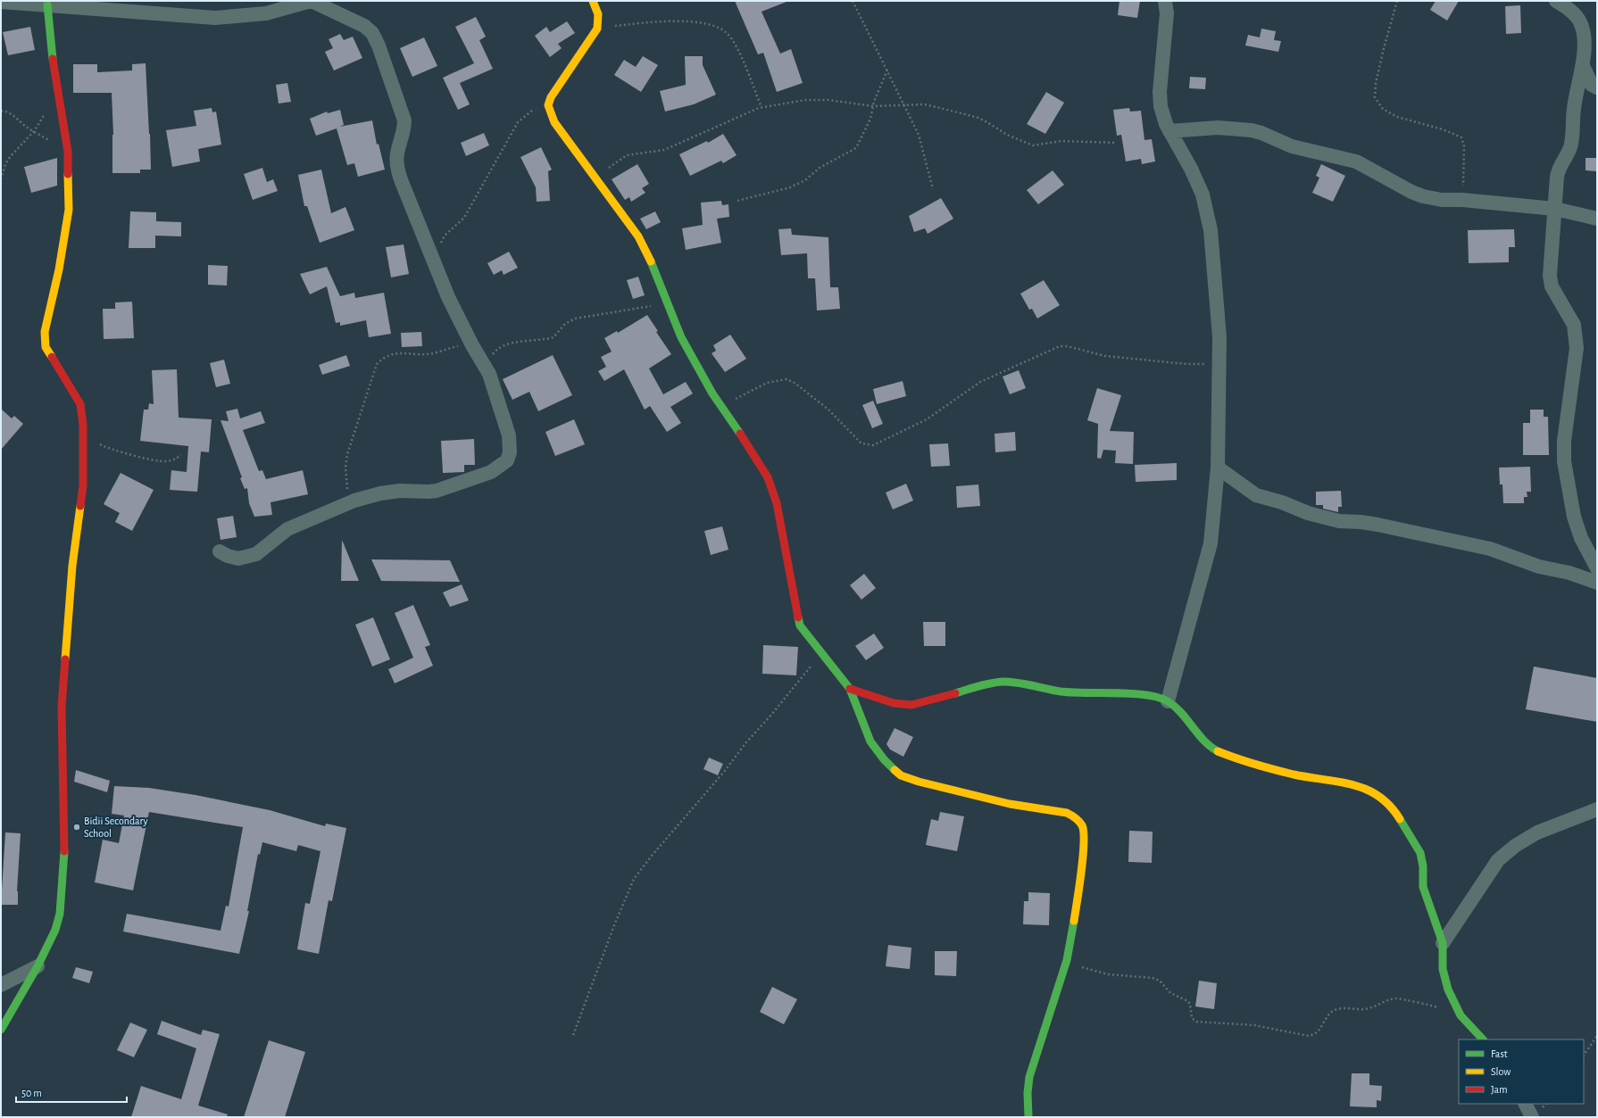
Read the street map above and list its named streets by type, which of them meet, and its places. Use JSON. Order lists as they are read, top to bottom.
{
  "places": ["Bidii Secondary School"],
  "legend": ["Fast", "Slow", "Jam"],
  "scale_bar": "50 m"
}
